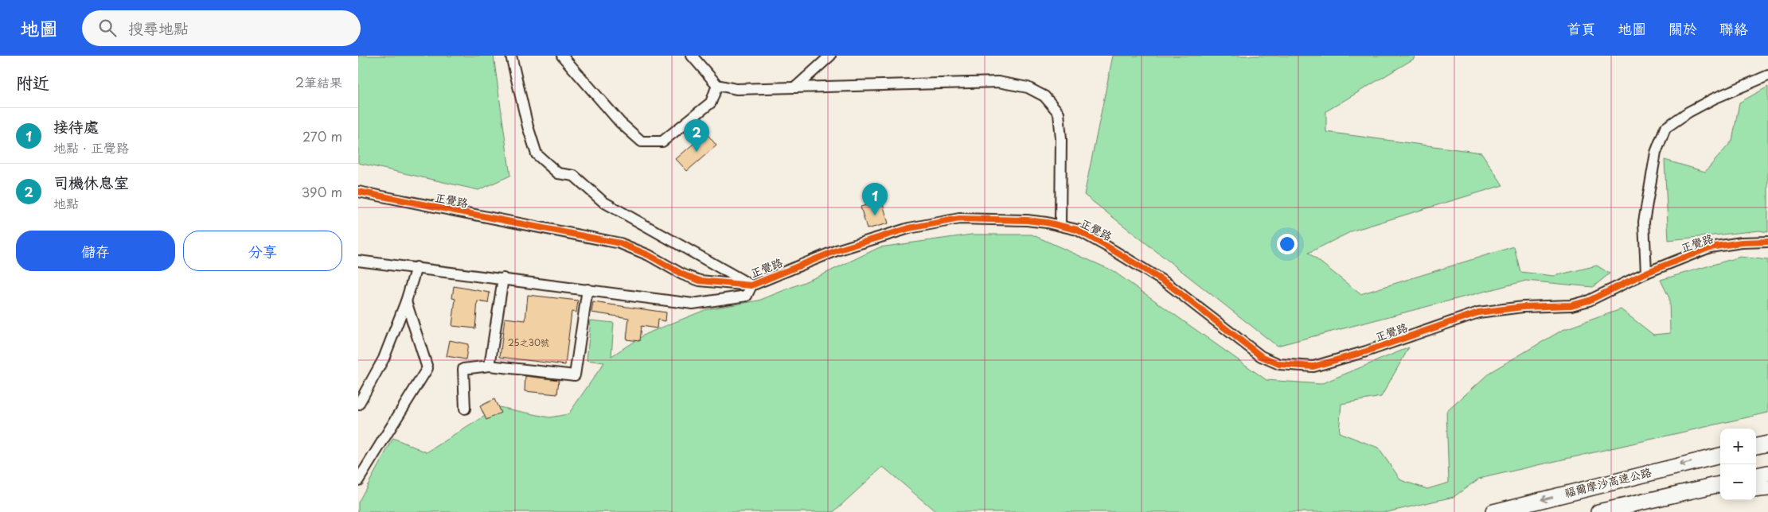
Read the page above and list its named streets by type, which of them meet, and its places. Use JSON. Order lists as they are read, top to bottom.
{
  "streets": {
    "highway": ["福爾摩沙高速公路"],
    "street": ["正覺路"]
  },
  "house_numbers": ["25之30號"],
  "page": {
    "header": "地圖",
    "search": "搜尋地點",
    "nav": [
      "首頁",
      "地圖",
      "關於",
      "聯絡"
    ],
    "heading": ["附近", "2筆結果"],
    "list": [
      {
        "mark": "1",
        "name": "接待處",
        "note": "地點 · 正覺路",
        "value": "270 m"
      },
      {
        "mark": "2",
        "name": "司機休息室",
        "note": "地點",
        "value": "390 m"
      }
    ],
    "pins": ["2", "1"],
    "buttons": ["儲存", "分享"],
    "map_buttons": ["+", "−"]
  }
}
